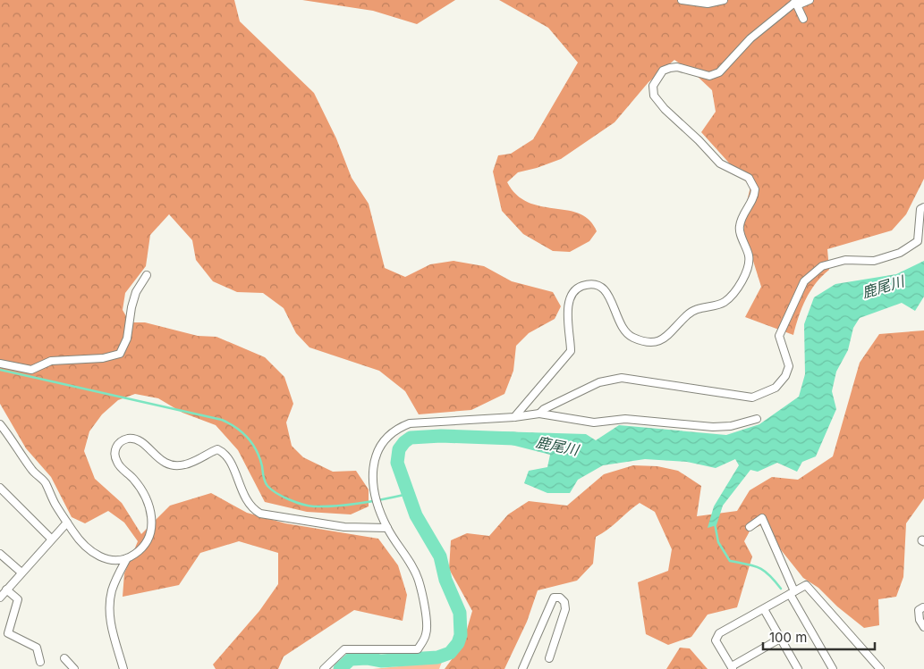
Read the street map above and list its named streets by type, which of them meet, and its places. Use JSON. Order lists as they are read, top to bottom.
{
  "water": ["鹿尾川"],
  "scale_bar": "100 m"
}
